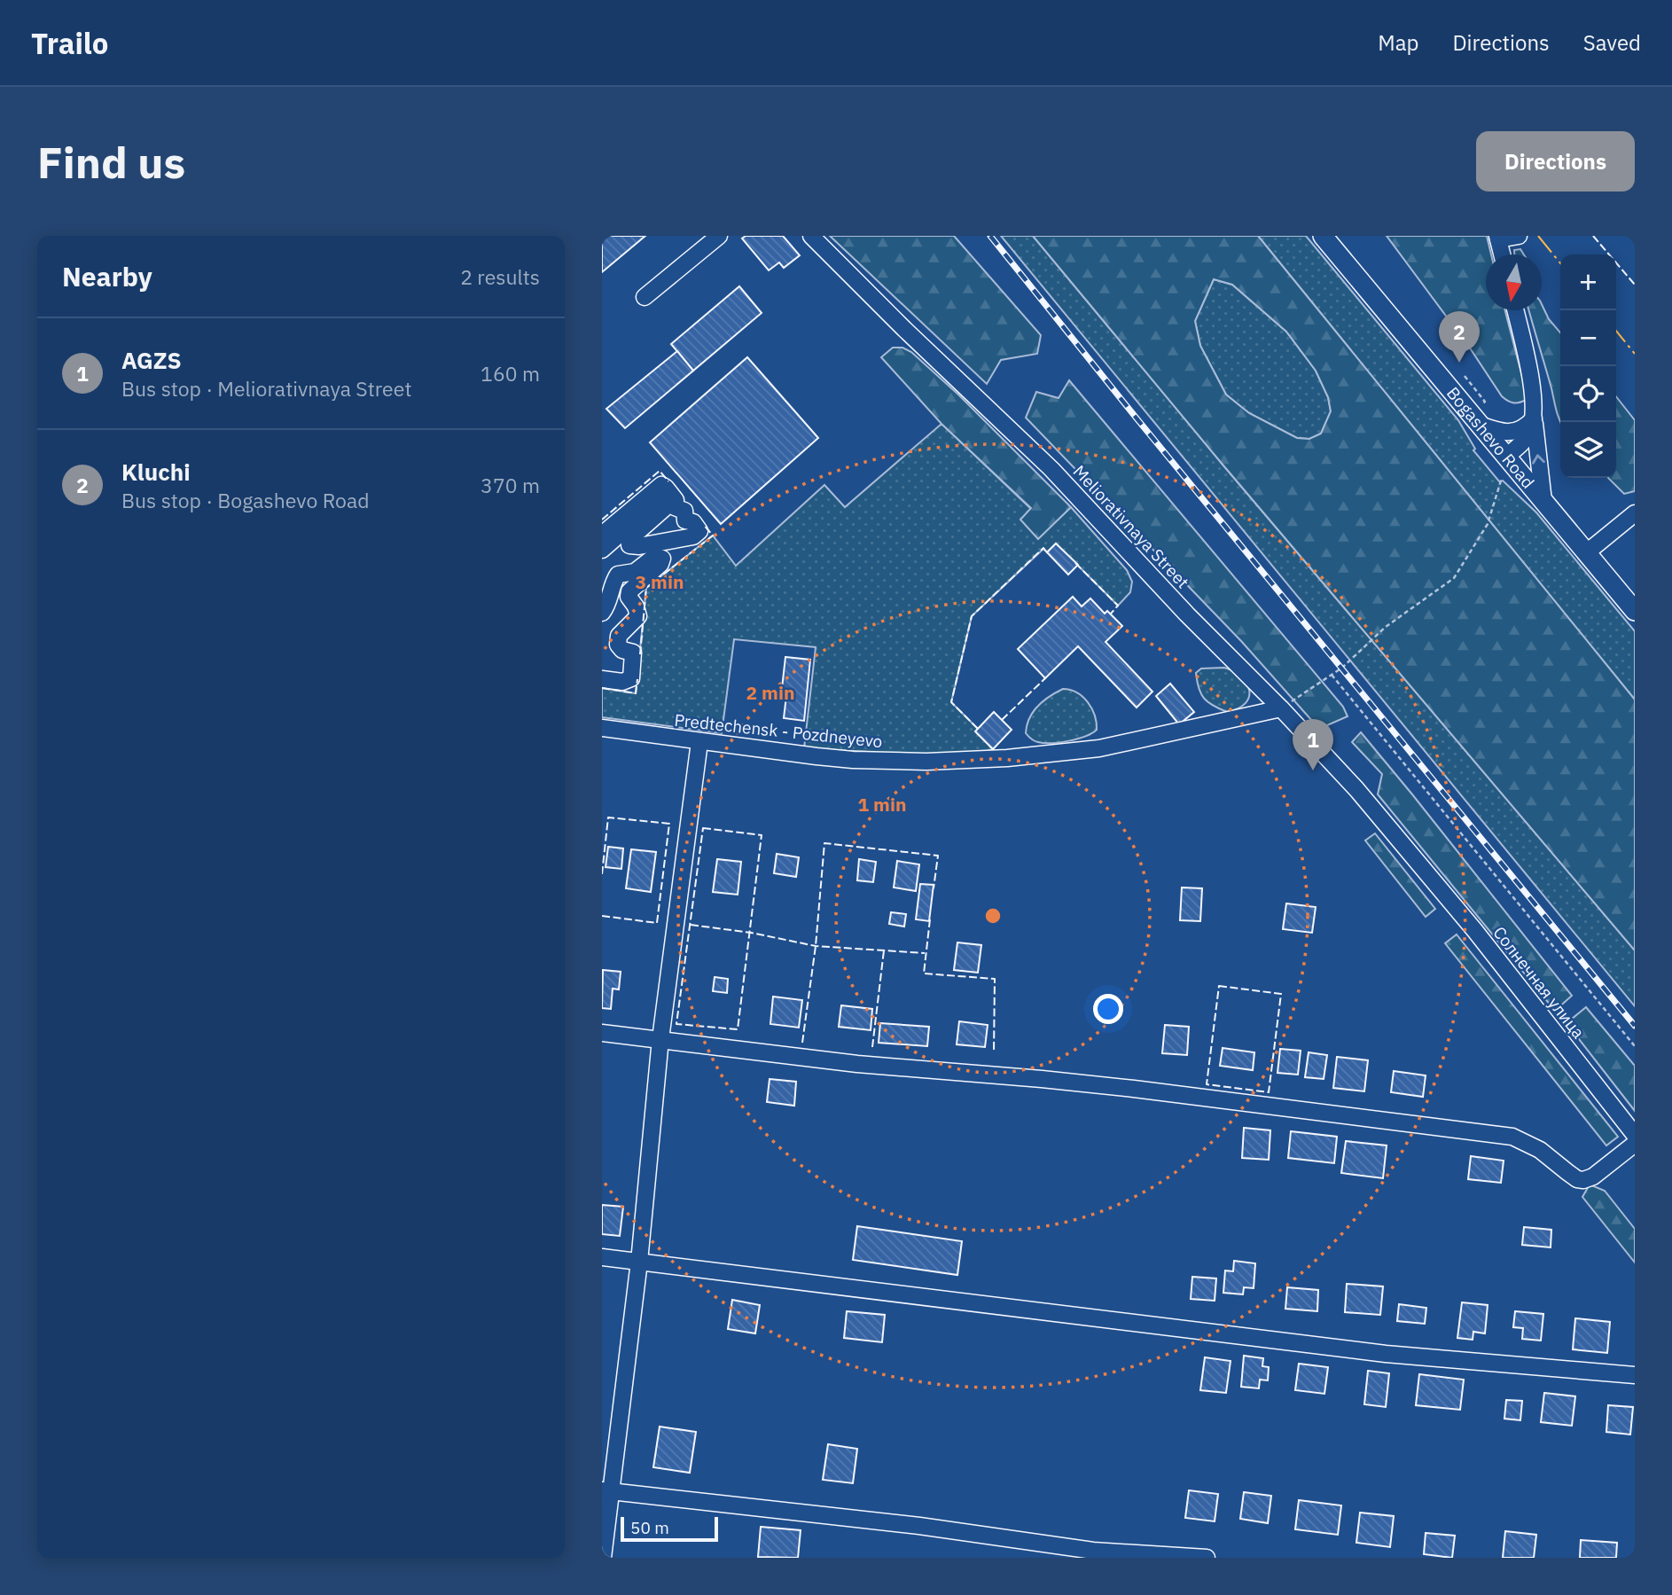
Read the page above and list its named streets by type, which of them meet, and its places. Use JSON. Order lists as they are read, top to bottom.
{
  "streets": {
    "main road": ["Bogashevo Road"],
    "street": ["Meliorativnaya Street", "Predtechensk - Pozdneyevo", "Солнечная улица"]
  },
  "crossings": [
    ["Meliorativnaya Street", "Predtechensk - Pozdneyevo"],
    ["Meliorativnaya Street", "Солнечная улица"]
  ],
  "scale_bar": "50 m",
  "north": "bottom",
  "page": {
    "header": "Trailo",
    "nav": ["Map", "Directions", "Saved"],
    "buttons": "Directions",
    "title": "Find us",
    "heading": ["Nearby", "2 results"],
    "map_buttons": ["+", "−"],
    "pins": ["2", "1"],
    "list": [
      {
        "mark": "1",
        "name": "AGZS",
        "note": "Bus stop · Meliorativnaya Street",
        "value": "160 m"
      },
      {
        "mark": "2",
        "name": "Kluchi",
        "note": "Bus stop · Bogashevo Road",
        "value": "370 m"
      }
    ],
    "scale": "50 m"
  },
  "rings": ["3 min", "2 min", "1 min"]
}
